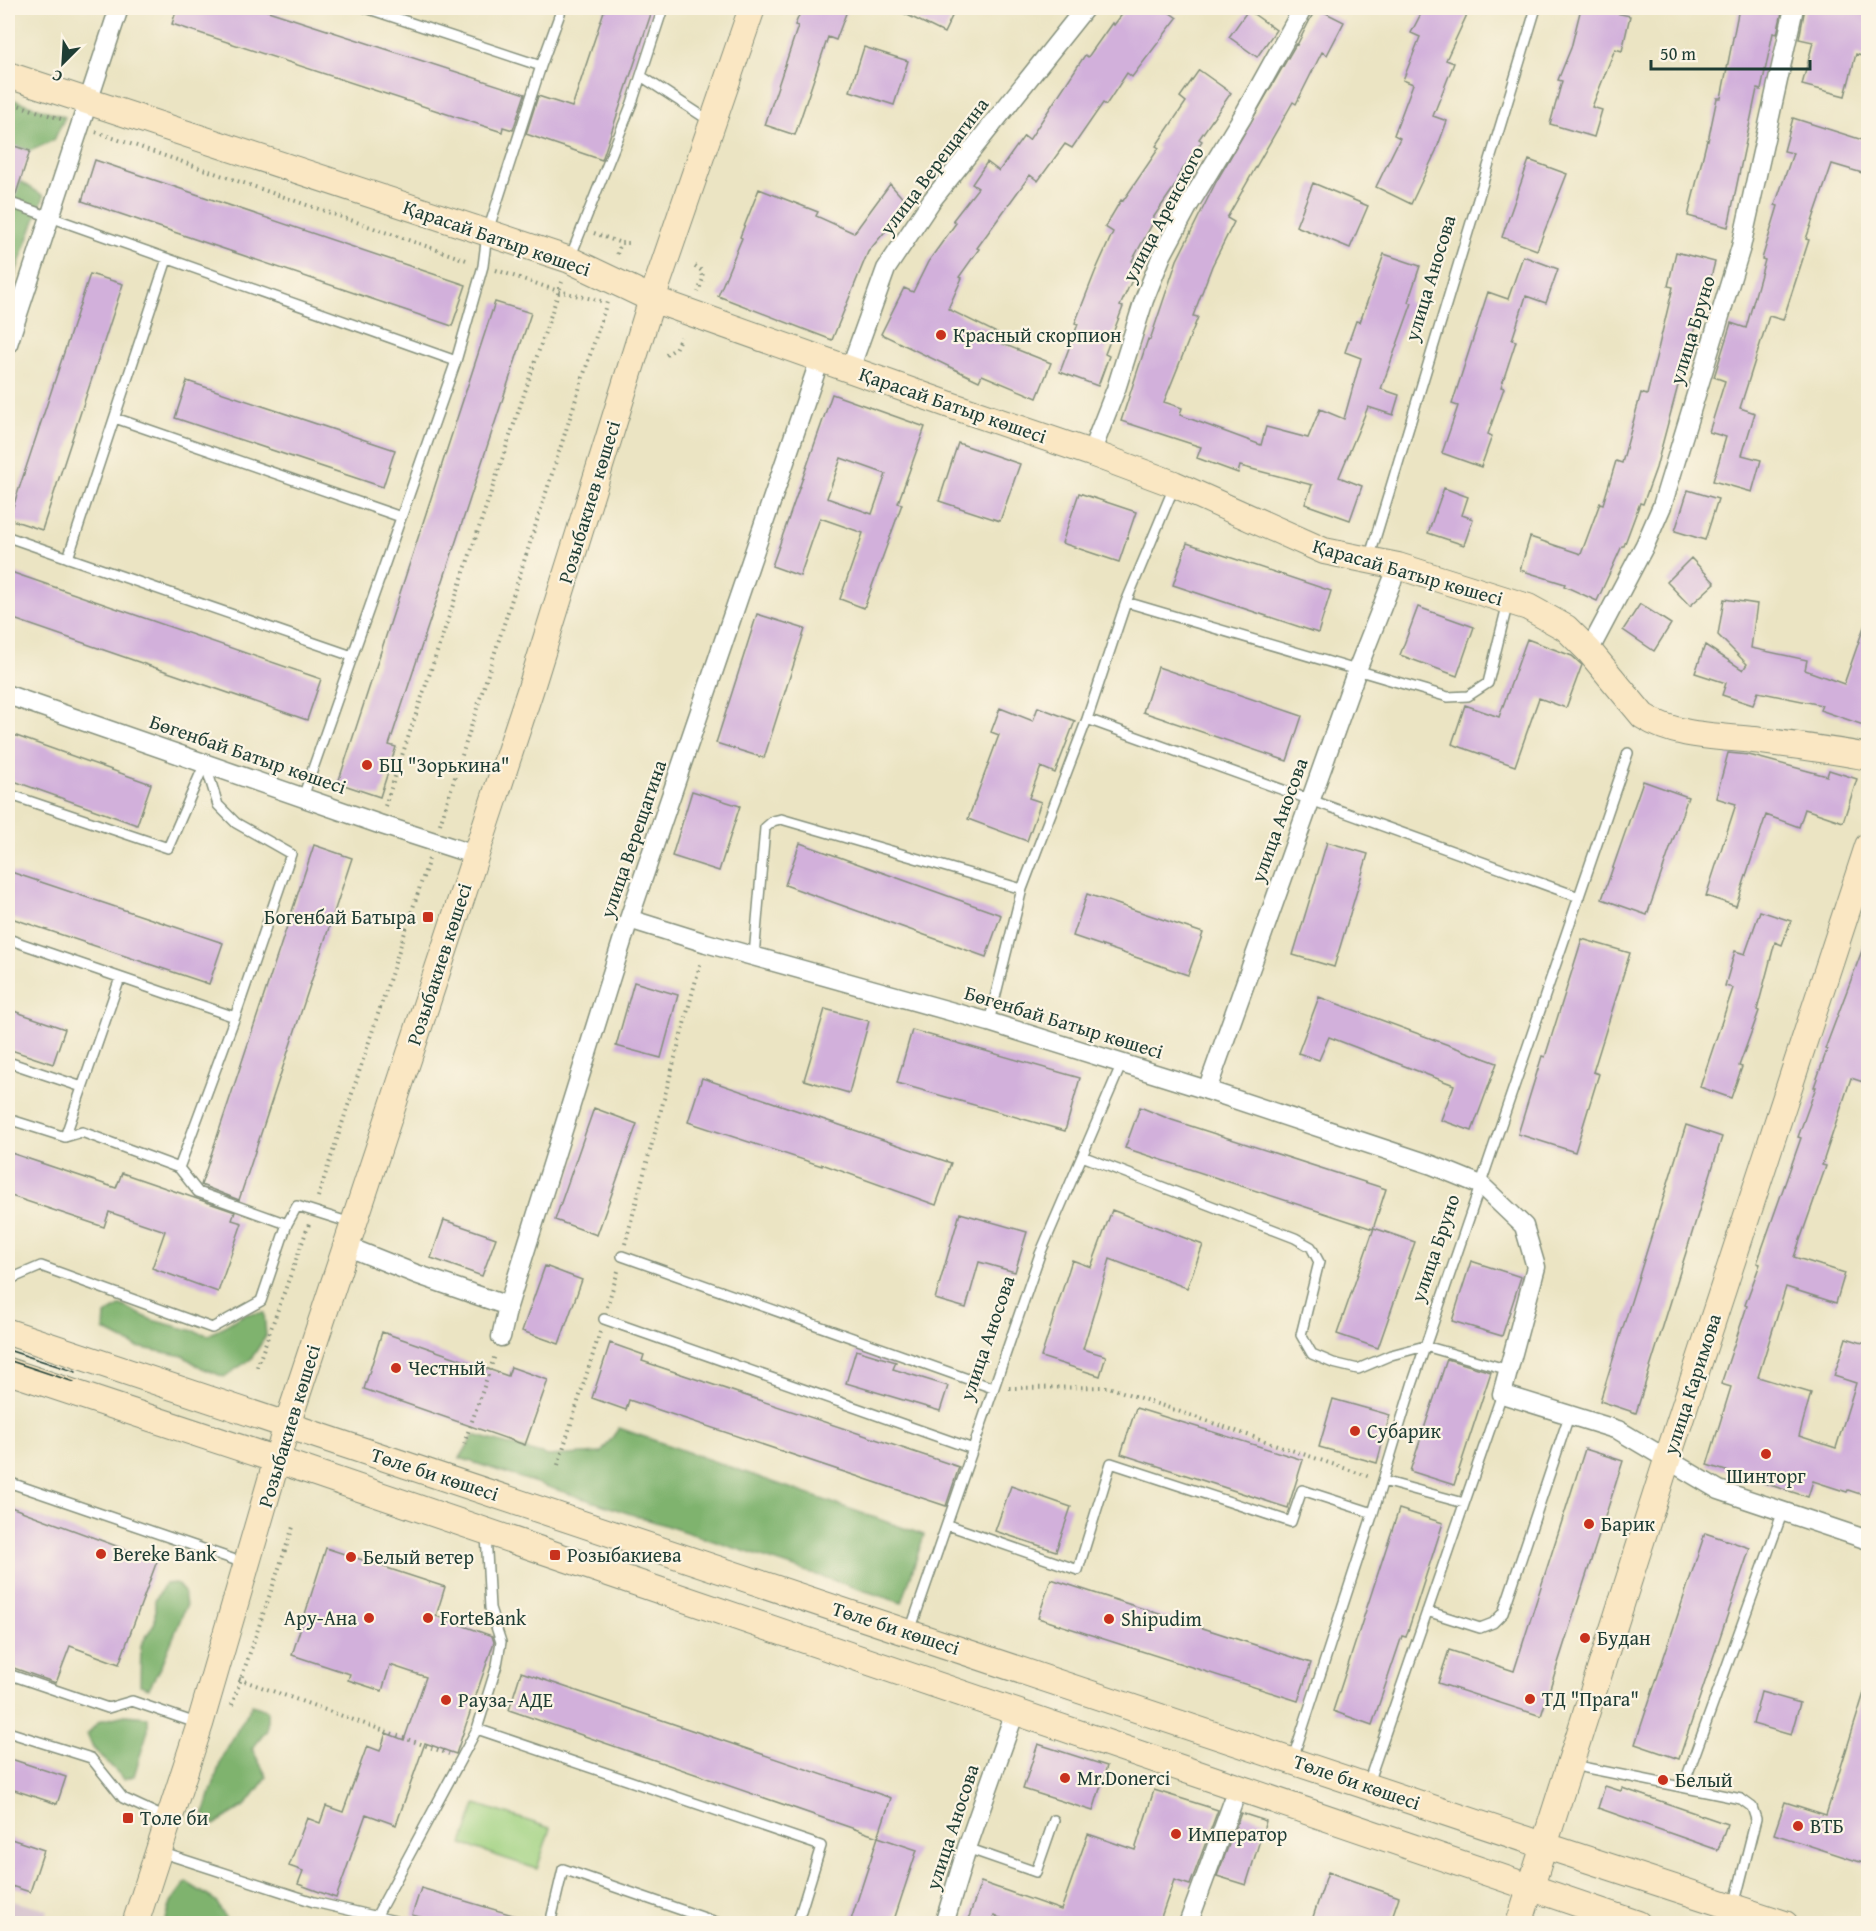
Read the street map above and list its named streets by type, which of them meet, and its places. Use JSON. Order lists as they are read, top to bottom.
{
  "streets": {
    "main road": [
      "Қарасай Батыр көшесі",
      "Розыбакиев көшесі",
      "улица Каримова",
      "Төле би көшесі"
    ],
    "street": [
      "улица Верещагина",
      "улица Аренского",
      "улица Аносова",
      "улица Бруно",
      "Бөгенбай Батыр көшесі"
    ]
  },
  "crossings": [
    ["улица Верещагина", "Қарасай Батыр көшесі"],
    ["улица Верещагина", "Бөгенбай Батыр көшесі"],
    ["улица Аренского", "Қарасай Батыр көшесі"],
    ["Қарасай Батыр көшесі", "улица Аносова"],
    ["Қарасай Батыр көшесі", "улица Бруно"],
    ["Қарасай Батыр көшесі", "Розыбакиев көшесі"],
    ["улица Аносова", "Бөгенбай Батыр көшесі"],
    ["улица Аносова", "Төле би көшесі"],
    ["улица Бруно", "Бөгенбай Батыр көшесі"],
    ["улица Бруно", "Төле би көшесі"],
    ["Розыбакиев көшесі", "Бөгенбай Батыр көшесі"],
    ["Розыбакиев көшесі", "Төле би көшесі"],
    ["улица Каримова", "Төле би көшесі"]
  ],
  "places": {
    "other": [
      "Красный скорпион",
      "БЦ \"Зорькина\"",
      "Честный",
      "Субарик",
      "Шинторг",
      "Барик",
      "Bereke Bank",
      "Белый ветер",
      "Ару-Ана",
      "ForteBank",
      "Shipudim",
      "Будан",
      "ТД \"Прага\"",
      "Рауза- АДЕ",
      "Mr.Donerci",
      "Белый",
      "ВТБ",
      "Император"
    ],
    "transit": ["Богенбай Батыра", "Розыбакиева", "Толе би"]
  },
  "scale_bar": "50 m",
  "north": "bottom left"
}
